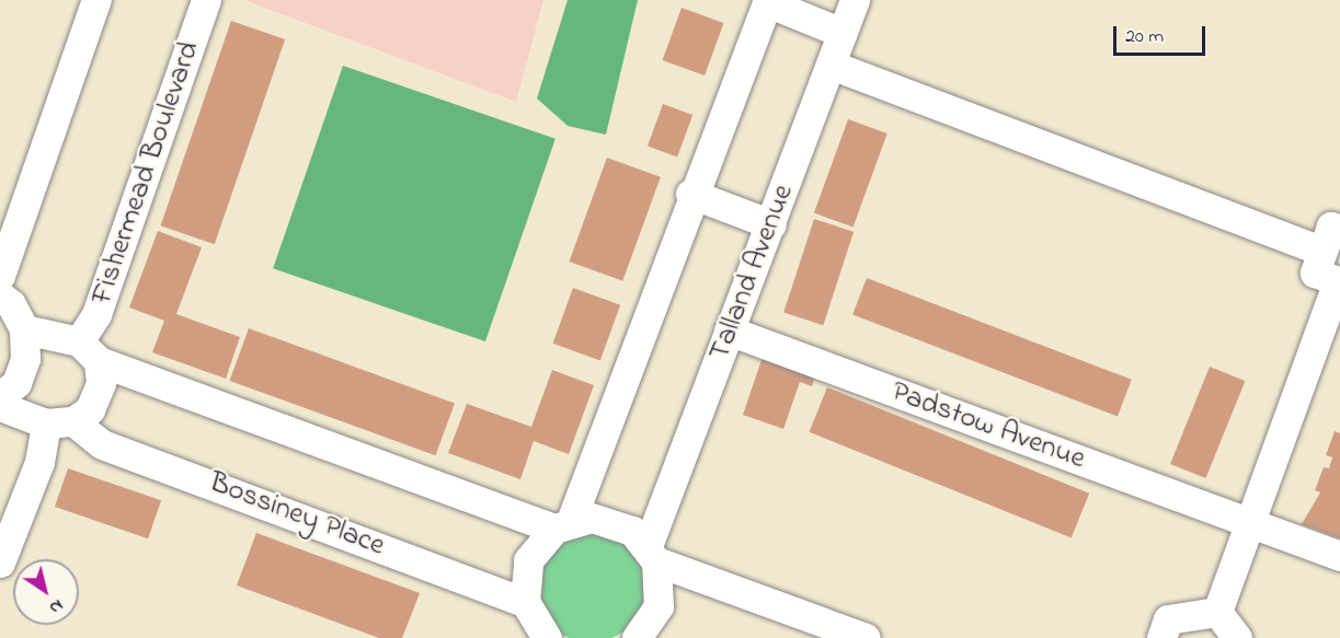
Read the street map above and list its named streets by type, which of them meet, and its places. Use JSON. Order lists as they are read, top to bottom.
{
  "streets": {
    "street": [
      "Fishermead Boulevard",
      "Talland Avenue",
      "Padstow Avenue",
      "Bossiney Place"
    ]
  },
  "crossings": [
    ["Talland Avenue", "Padstow Avenue"]
  ],
  "scale_bar": "20 m",
  "north": "bottom right"
}
